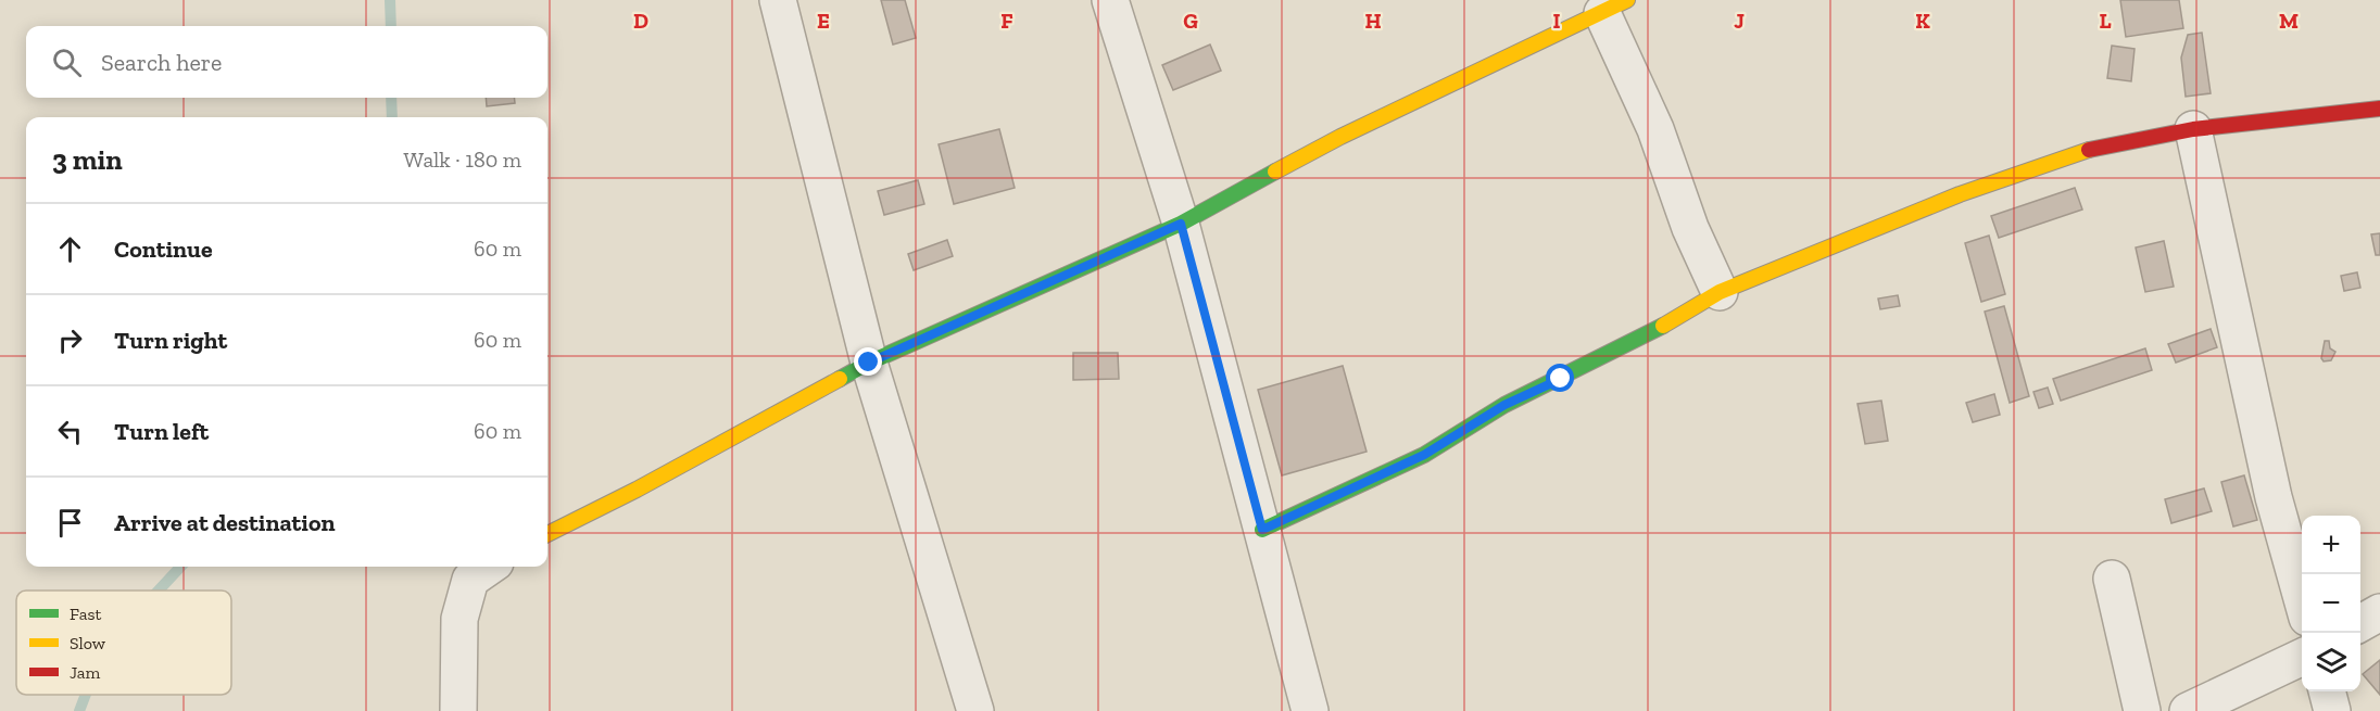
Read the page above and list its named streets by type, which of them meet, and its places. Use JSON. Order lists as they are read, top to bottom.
{
  "legend": ["Fast", "Slow", "Jam"],
  "page": {
    "search": "Search here",
    "heading": ["3 min", "Walk · 180 m"],
    "list": [
      ["Continue", "60 m"],
      ["Turn right", "60 m"],
      ["Turn left", "60 m"],
      "Arrive at destination"
    ],
    "map_buttons": ["+", "−"]
  },
  "grid": {
    "columns": [
      "D",
      "E",
      "F",
      "G",
      "H",
      "I",
      "J",
      "K",
      "L",
      "M"
    ]
  }
}
